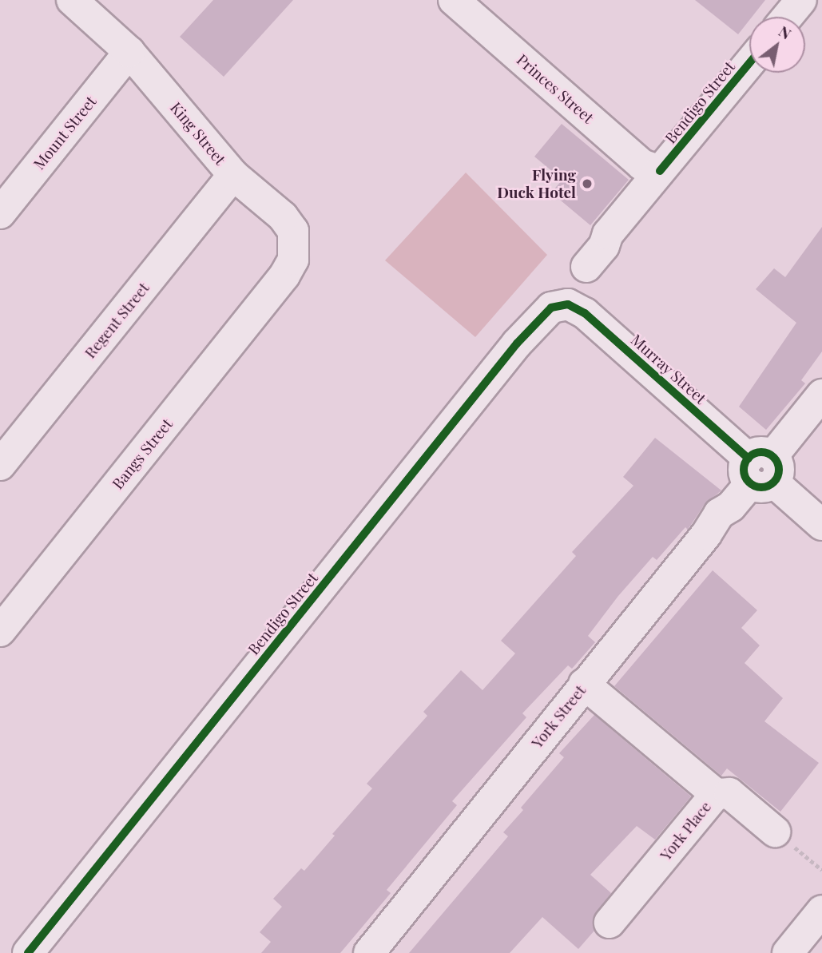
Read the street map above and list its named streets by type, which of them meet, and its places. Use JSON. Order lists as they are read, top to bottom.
{
  "streets": {
    "street": [
      "Princes Street",
      "Bendigo Street",
      "Mount Street",
      "King Street",
      "Regent Street",
      "Murray Street",
      "Bangs Street",
      "York Street",
      "York Place"
    ]
  },
  "crossings": [
    ["Princes Street", "Bendigo Street"],
    ["Bendigo Street", "Murray Street"],
    ["Mount Street", "King Street"],
    ["King Street", "Regent Street"],
    ["King Street", "Bangs Street"],
    ["Murray Street", "York Street"],
    ["York Street", "York Place"]
  ],
  "places": ["Flying Duck Hotel"],
  "north": "top right"
}
